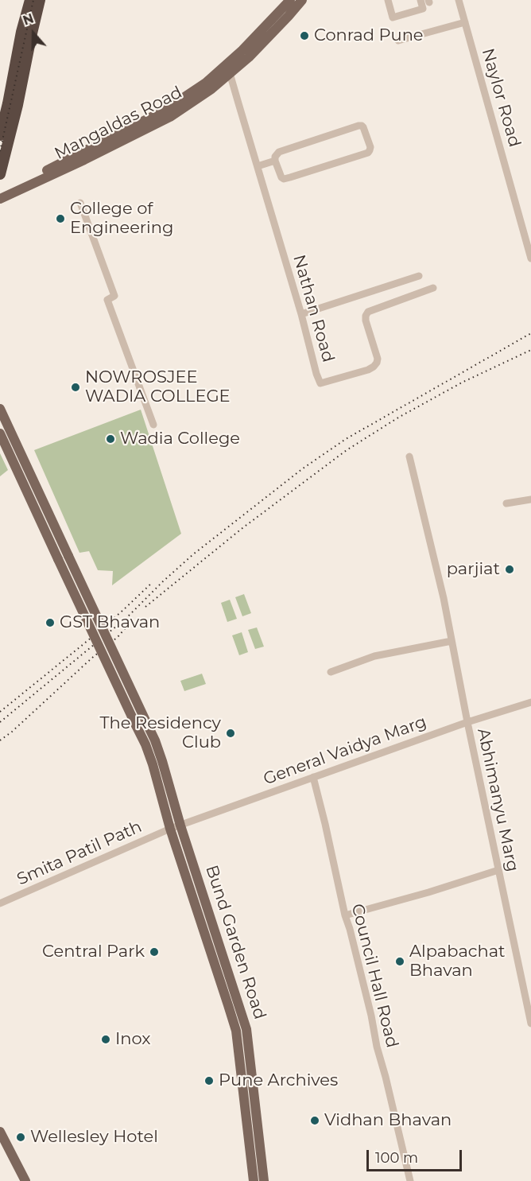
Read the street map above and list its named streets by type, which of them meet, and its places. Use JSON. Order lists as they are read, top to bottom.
{
  "streets": {
    "main road": ["Mangaldas Road", "Bund Garden Road"],
    "street": [
      "Naylor Road",
      "Nathan Road",
      "General Vaidya Marg",
      "Abhimanyu Marg",
      "Smita Patil Path",
      "Council Hall Road"
    ]
  },
  "crossings": [
    ["Mangaldas Road", "Nathan Road"],
    ["General Vaidya Marg", "Abhimanyu Marg"],
    ["General Vaidya Marg", "Smita Patil Path"],
    ["General Vaidya Marg", "Bund Garden Road"],
    ["General Vaidya Marg", "Council Hall Road"],
    ["Smita Patil Path", "Bund Garden Road"]
  ],
  "places": [
    "Conrad Pune",
    "College of Engineering",
    "NOWROSJEE WADIA COLLEGE",
    "Wadia College",
    "parjiat",
    "GST Bhavan",
    "The Residency Club",
    "Central Park",
    "Alpabachat Bhavan",
    "Inox",
    "Pune Archives",
    "Vidhan Bhavan",
    "Wellesley Hotel"
  ],
  "scale_bar": "100 m",
  "north": "top"
}
